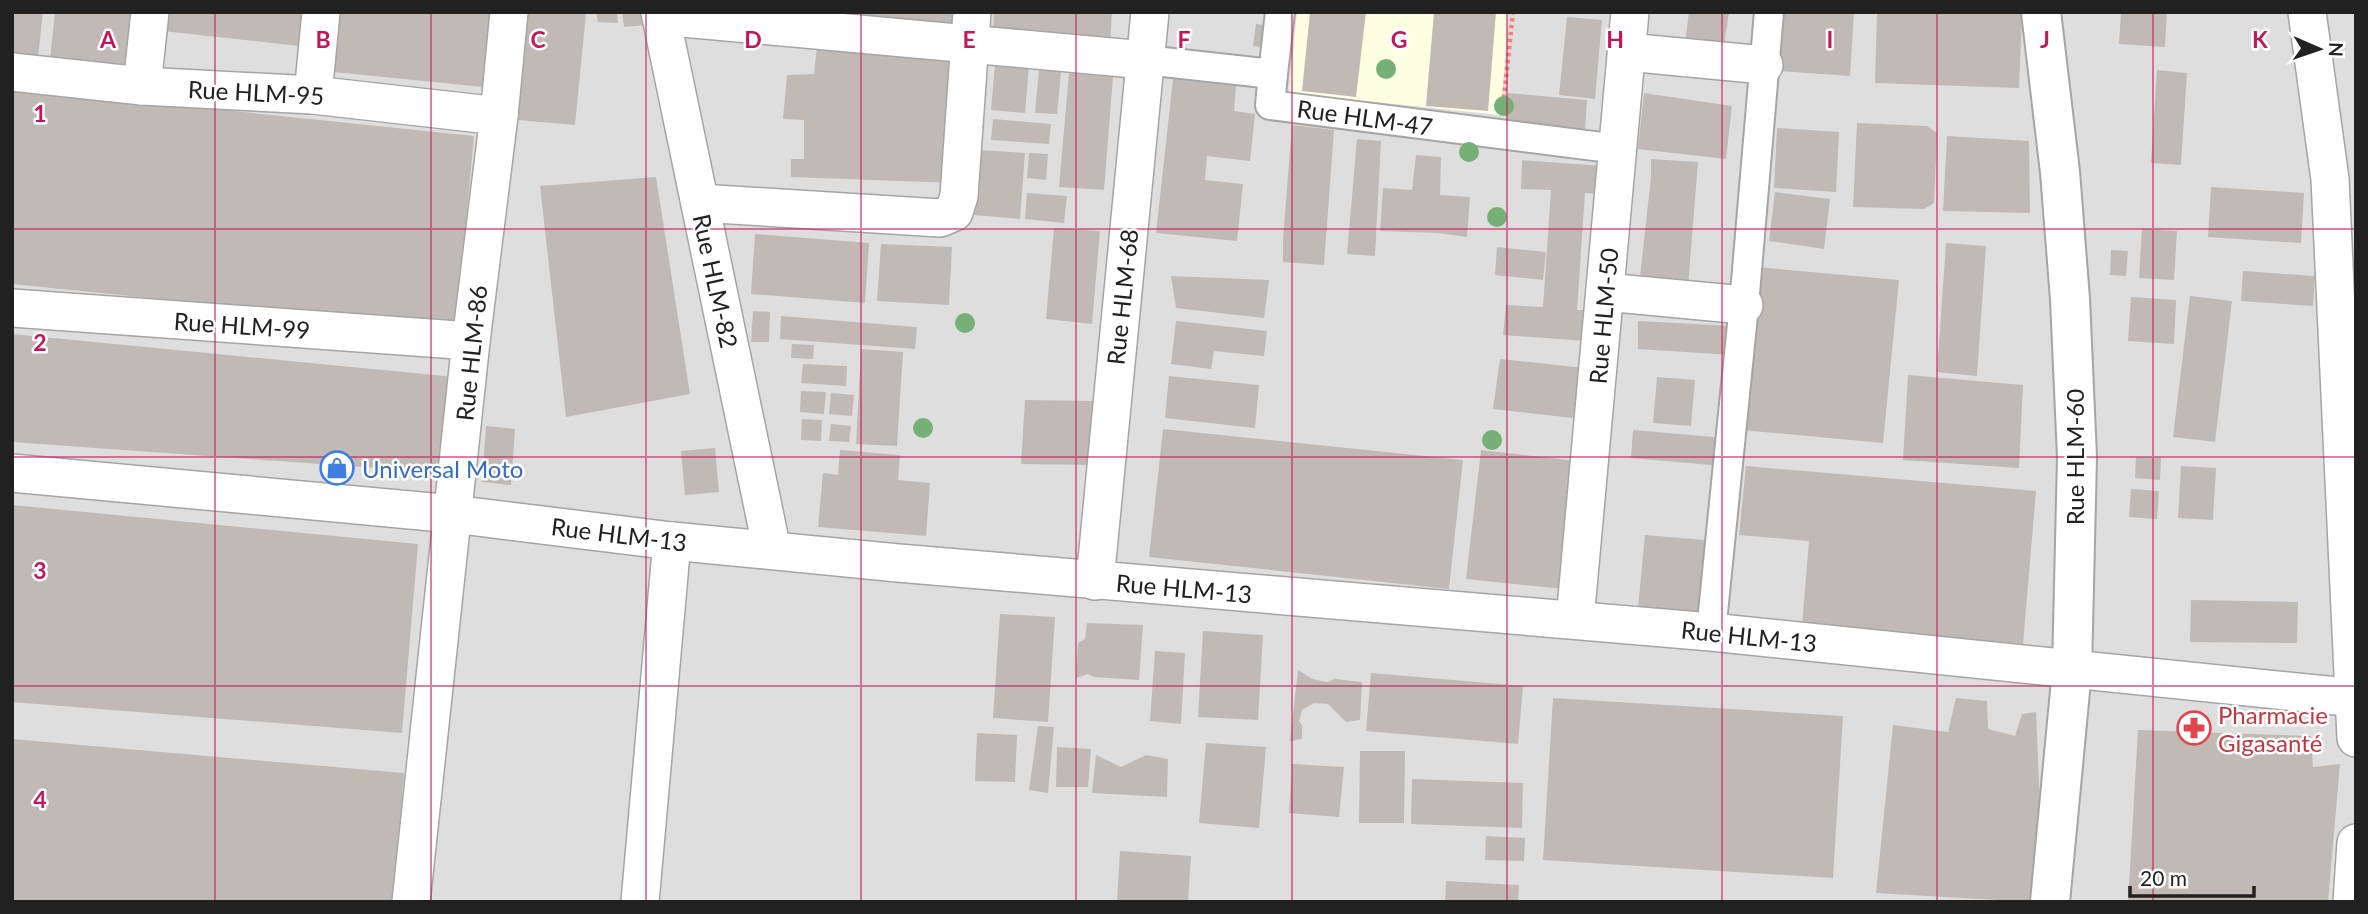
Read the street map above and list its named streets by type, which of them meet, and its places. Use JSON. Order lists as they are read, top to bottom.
{
  "streets": {
    "street": [
      "Rue HLM-95",
      "Rue HLM-47",
      "Rue HLM-82",
      "Rue HLM-68",
      "Rue HLM-50",
      "Rue HLM-99",
      "Rue HLM-86",
      "Rue HLM-60",
      "Rue HLM-13"
    ]
  },
  "crossings": [
    ["Rue HLM-95", "Rue HLM-86"],
    ["Rue HLM-47", "Rue HLM-68"],
    ["Rue HLM-47", "Rue HLM-50"],
    ["Rue HLM-82", "Rue HLM-13"],
    ["Rue HLM-68", "Rue HLM-13"],
    ["Rue HLM-50", "Rue HLM-13"],
    ["Rue HLM-99", "Rue HLM-86"],
    ["Rue HLM-86", "Rue HLM-13"],
    ["Rue HLM-60", "Rue HLM-13"]
  ],
  "places": {
    "shop": ["Universal Moto"],
    "pharmacy": ["Pharmacie Gigasanté"]
  },
  "scale_bar": "20 m",
  "north": "right",
  "grid": {
    "columns": [
      "A",
      "B",
      "C",
      "D",
      "E",
      "F",
      "G",
      "H",
      "I",
      "J",
      "K"
    ],
    "rows": [
      "1",
      "2",
      "3",
      "4"
    ]
  }
}
